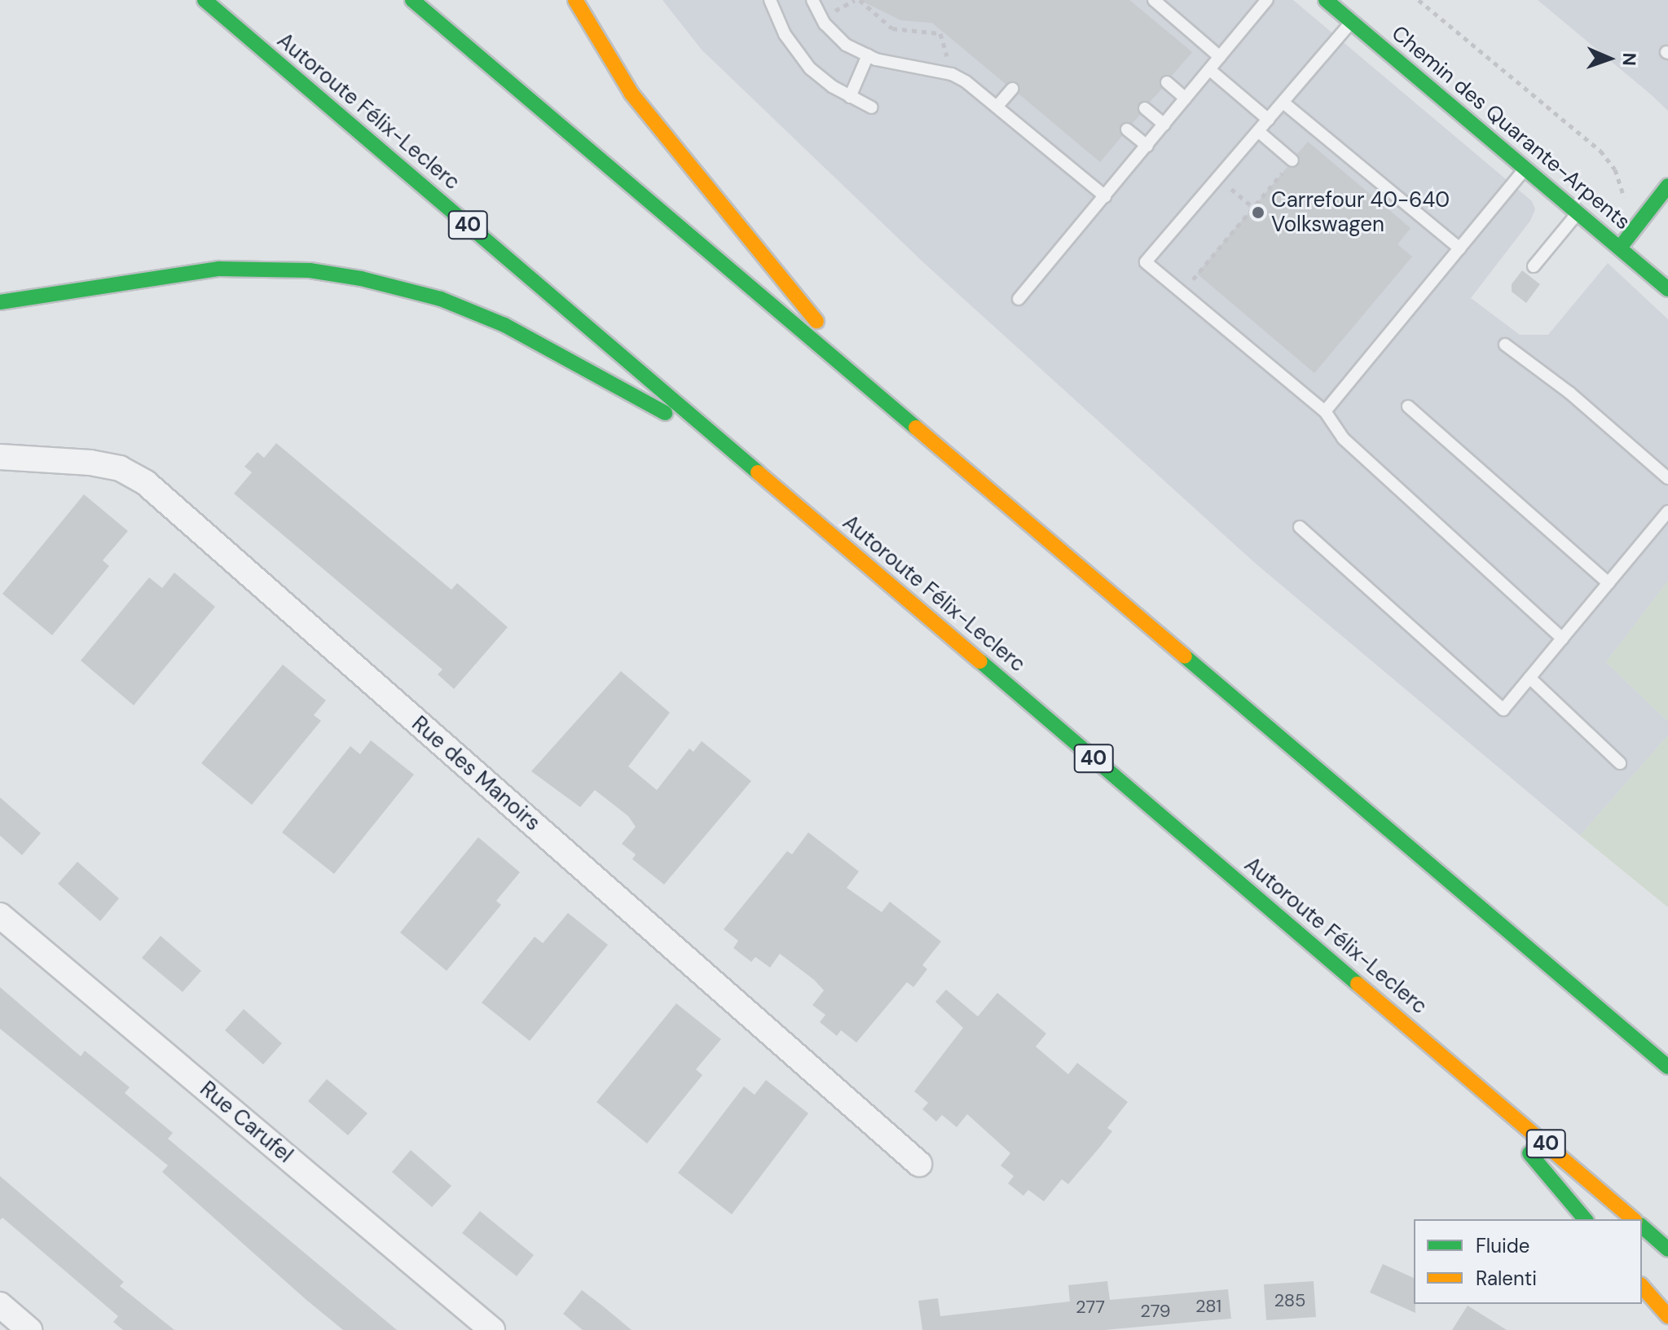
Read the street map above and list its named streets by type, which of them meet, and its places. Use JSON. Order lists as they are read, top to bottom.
{
  "streets": {
    "main road": ["Autoroute Félix-Leclerc", "Chemin des Quarante-Arpents", "40"],
    "street": ["Rue des Manoirs", "Rue Carufel"]
  },
  "places": ["Carrefour 40-640 Volkswagen"],
  "house_numbers": [
    "285",
    "281",
    "277",
    "279"
  ],
  "legend": ["Fluide", "Ralenti"],
  "north": "right"
}
